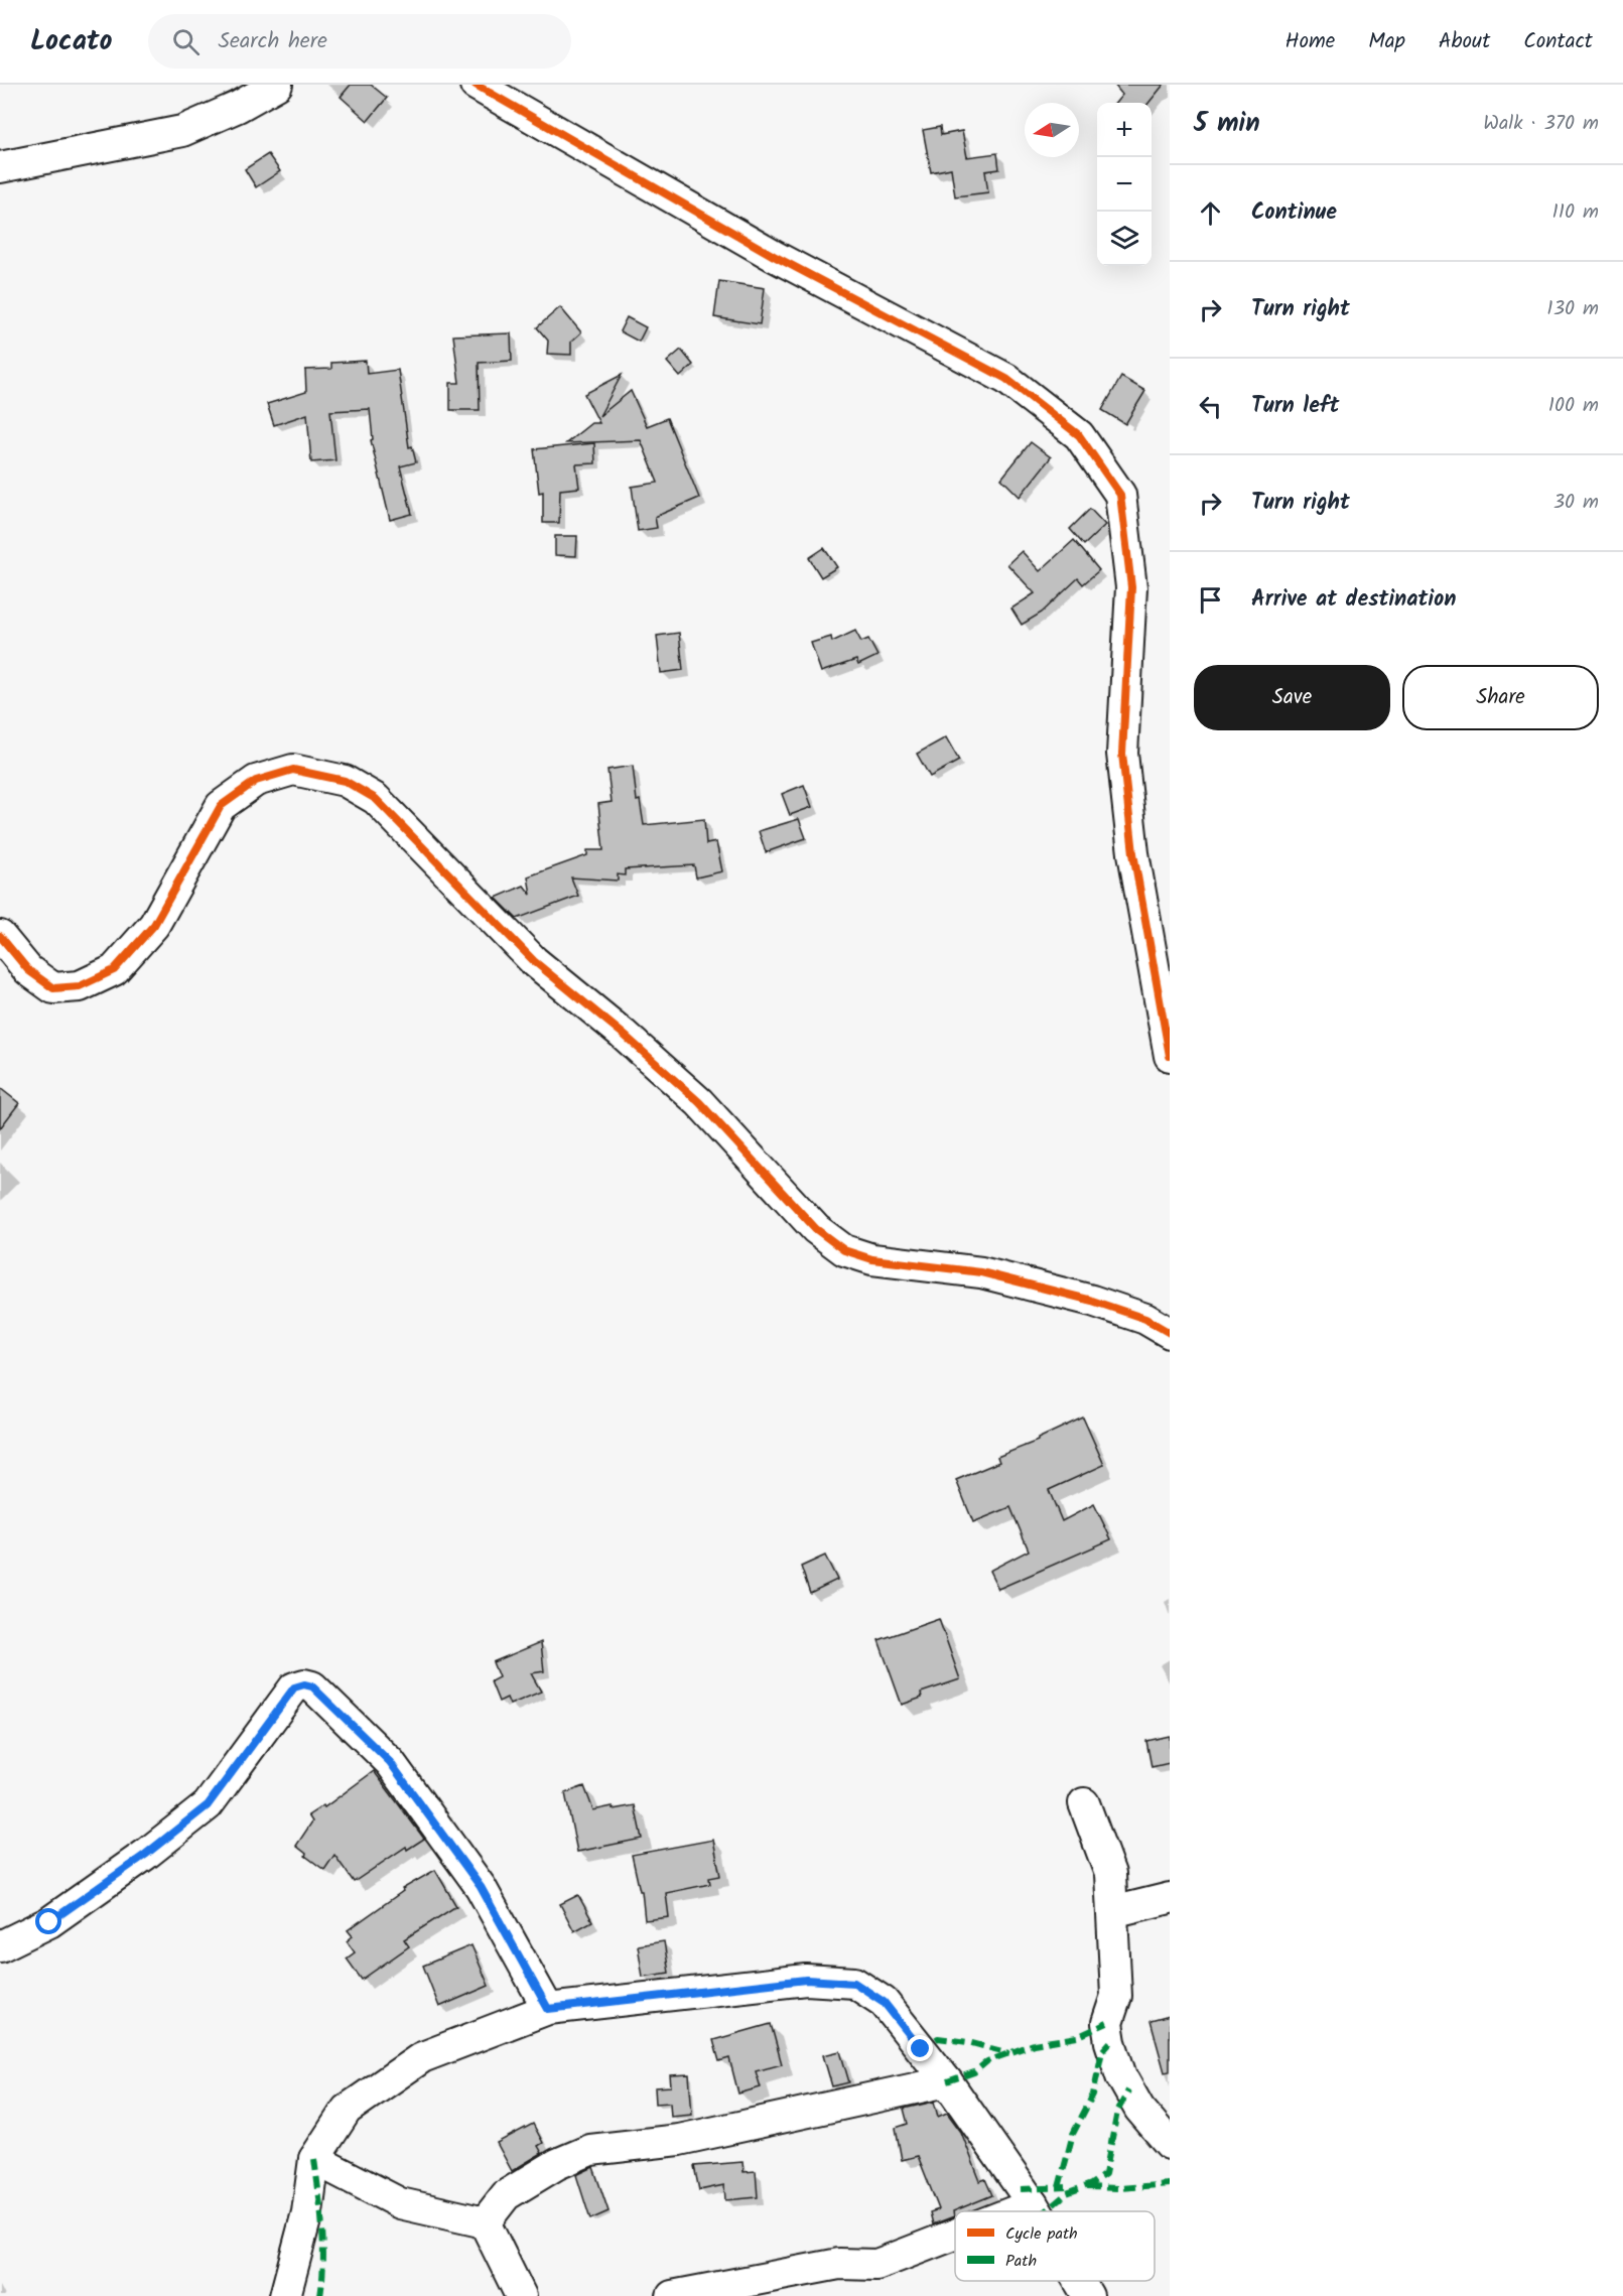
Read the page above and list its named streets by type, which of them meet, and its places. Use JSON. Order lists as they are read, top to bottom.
{
  "legend": ["Cycle path", "Path"],
  "north": "left",
  "page": {
    "header": "Locato",
    "search": "Search here",
    "nav": [
      "Home",
      "Map",
      "About",
      "Contact"
    ],
    "heading": ["5 min", "Walk · 370 m"],
    "map_buttons": ["+", "−"],
    "list": [
      ["Continue", "110 m"],
      ["Turn right", "130 m"],
      ["Turn left", "100 m"],
      ["Turn right", "30 m"],
      "Arrive at destination"
    ],
    "buttons": ["Save", "Share"]
  }
}
